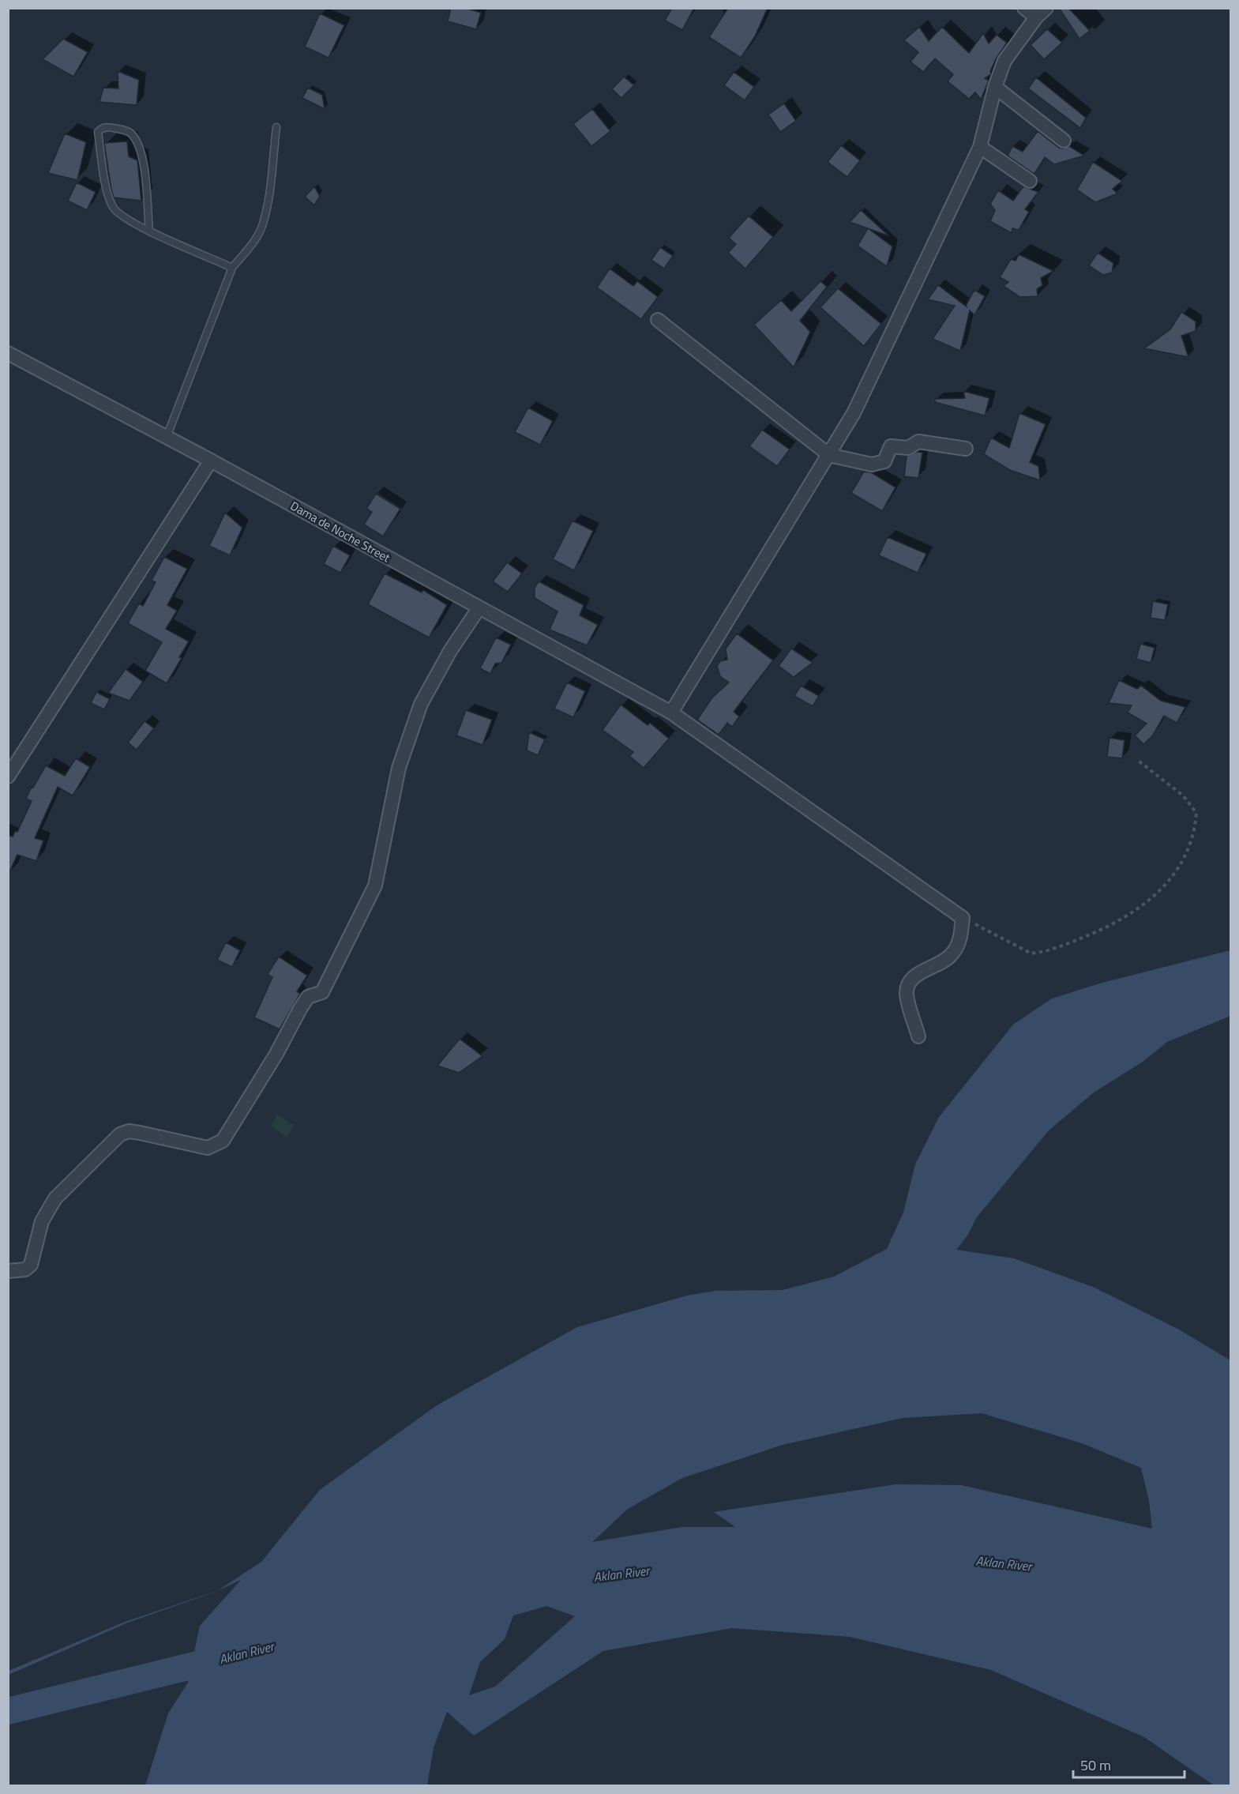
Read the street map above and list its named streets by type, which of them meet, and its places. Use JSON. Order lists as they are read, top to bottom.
{
  "streets": {
    "street": ["Dama de Noche Street"]
  },
  "water": ["Aklan River"],
  "scale_bar": "50 m"
}
